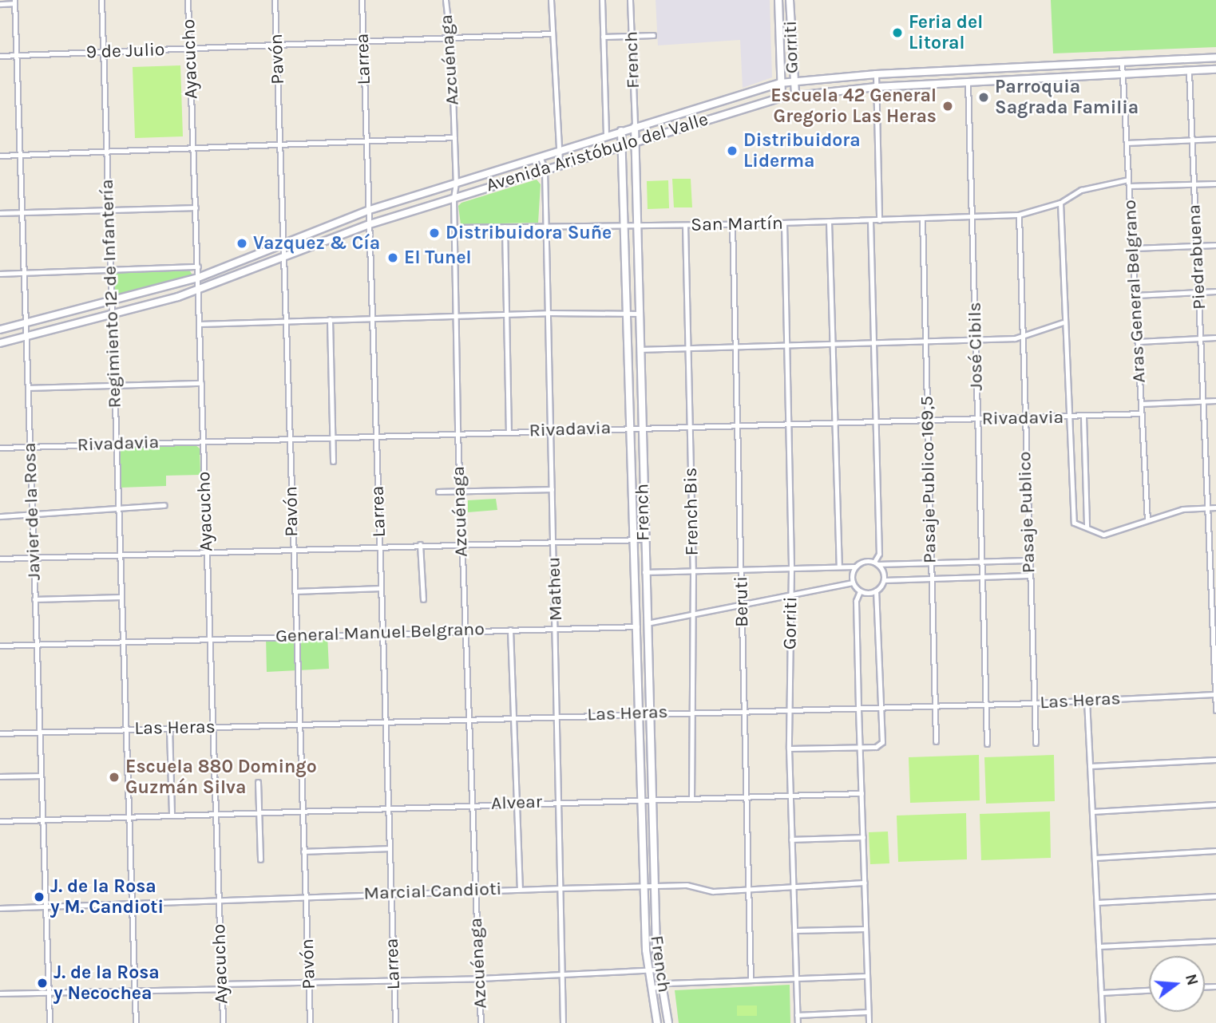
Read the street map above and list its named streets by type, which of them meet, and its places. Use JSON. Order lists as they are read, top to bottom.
{
  "streets": {
    "main road": ["Gorriti", "French", "Avenida Aristóbulo del Valle"],
    "street": [
      "9 de Julio",
      "Ayacucho",
      "Pavón",
      "Larrea",
      "Azcuénaga",
      "San Martín",
      "Piedrabuena",
      "Aras General Belgrano",
      "Regimiento 12 de Infantería",
      "José Cibils",
      "Rivadavia",
      "Pasaje Publico 169,5",
      "Javier de la Rosa",
      "French Bis",
      "Pasaje Publico",
      "Matheu",
      "Beruti",
      "General Manuel Belgrano",
      "Las Heras",
      "Alvear",
      "Marcial Candioti"
    ]
  },
  "crossings": [
    ["Gorriti", "Avenida Aristóbulo del Valle"],
    ["Gorriti", "San Martín"],
    ["Gorriti", "Rivadavia"],
    ["Gorriti", "Las Heras"],
    ["Gorriti", "Alvear"],
    ["Gorriti", "Marcial Candioti"],
    ["9 de Julio", "Ayacucho"],
    ["9 de Julio", "Pavón"],
    ["9 de Julio", "Larrea"],
    ["9 de Julio", "Azcuénaga"],
    ["9 de Julio", "Regimiento 12 de Infantería"],
    ["9 de Julio", "Javier de la Rosa"],
    ["Ayacucho", "Avenida Aristóbulo del Valle"],
    ["Ayacucho", "Rivadavia"],
    ["Ayacucho", "General Manuel Belgrano"],
    ["Ayacucho", "Las Heras"],
    ["Ayacucho", "Alvear"],
    ["Ayacucho", "Marcial Candioti"],
    ["Pavón", "Avenida Aristóbulo del Valle"],
    ["Pavón", "Rivadavia"],
    ["Pavón", "General Manuel Belgrano"],
    ["Pavón", "Las Heras"],
    ["Pavón", "Alvear"],
    ["Pavón", "Marcial Candioti"],
    ["Larrea", "Avenida Aristóbulo del Valle"],
    ["Larrea", "Rivadavia"],
    ["Larrea", "General Manuel Belgrano"],
    ["Larrea", "Las Heras"],
    ["Larrea", "Alvear"],
    ["Larrea", "Marcial Candioti"],
    ["Azcuénaga", "Avenida Aristóbulo del Valle"],
    ["Azcuénaga", "San Martín"],
    ["Azcuénaga", "Rivadavia"],
    ["Azcuénaga", "General Manuel Belgrano"],
    ["Azcuénaga", "Las Heras"],
    ["Azcuénaga", "Alvear"],
    ["Azcuénaga", "Marcial Candioti"],
    ["French", "Avenida Aristóbulo del Valle"],
    ["French", "San Martín"],
    ["French", "Rivadavia"],
    ["French", "General Manuel Belgrano"],
    ["French", "Las Heras"],
    ["French", "Alvear"],
    ["French", "Marcial Candioti"],
    ["Avenida Aristóbulo del Valle", "Piedrabuena"],
    ["Avenida Aristóbulo del Valle", "Aras General Belgrano"],
    ["Avenida Aristóbulo del Valle", "Regimiento 12 de Infantería"],
    ["Avenida Aristóbulo del Valle", "José Cibils"],
    ["Avenida Aristóbulo del Valle", "Javier de la Rosa"],
    ["Avenida Aristóbulo del Valle", "Matheu"],
    ["San Martín", "Aras General Belgrano"],
    ["San Martín", "José Cibils"],
    ["San Martín", "Pasaje Publico 169,5"],
    ["San Martín", "French Bis"],
    ["San Martín", "Pasaje Publico"],
    ["San Martín", "Matheu"],
    ["San Martín", "Beruti"],
    ["Piedrabuena", "Las Heras"],
    ["Aras General Belgrano", "Rivadavia"],
    ["Regimiento 12 de Infantería", "Rivadavia"],
    ["Regimiento 12 de Infantería", "General Manuel Belgrano"],
    ["Regimiento 12 de Infantería", "Las Heras"],
    ["Regimiento 12 de Infantería", "Alvear"],
    ["Regimiento 12 de Infantería", "Marcial Candioti"],
    ["José Cibils", "Rivadavia"],
    ["José Cibils", "Las Heras"],
    ["Rivadavia", "Pasaje Publico 169,5"],
    ["Rivadavia", "Javier de la Rosa"],
    ["Rivadavia", "French Bis"],
    ["Rivadavia", "Pasaje Publico"],
    ["Rivadavia", "Matheu"],
    ["Rivadavia", "Beruti"],
    ["Pasaje Publico 169,5", "Las Heras"],
    ["Javier de la Rosa", "General Manuel Belgrano"],
    ["Javier de la Rosa", "Las Heras"],
    ["Javier de la Rosa", "Alvear"],
    ["Javier de la Rosa", "Marcial Candioti"],
    ["French Bis", "Las Heras"],
    ["French Bis", "Alvear"],
    ["Pasaje Publico", "Las Heras"],
    ["Matheu", "General Manuel Belgrano"],
    ["Matheu", "Las Heras"],
    ["Matheu", "Alvear"],
    ["Matheu", "Marcial Candioti"],
    ["Beruti", "Las Heras"],
    ["Beruti", "Alvear"],
    ["Beruti", "Marcial Candioti"]
  ],
  "places": [
    "Feria del Litoral",
    "Parroquia Sagrada Familia",
    "Escuela 42 General Gregorio Las Heras",
    "Distribuidora Liderma",
    "Distribuidora Suñe",
    "Vazquez & Cía",
    "El Tunel",
    "Escuela 880 Domingo Guzmán Silva",
    "J. de la Rosa y M. Candioti",
    "J. de la Rosa y Necochea"
  ],
  "north": "right"
}
